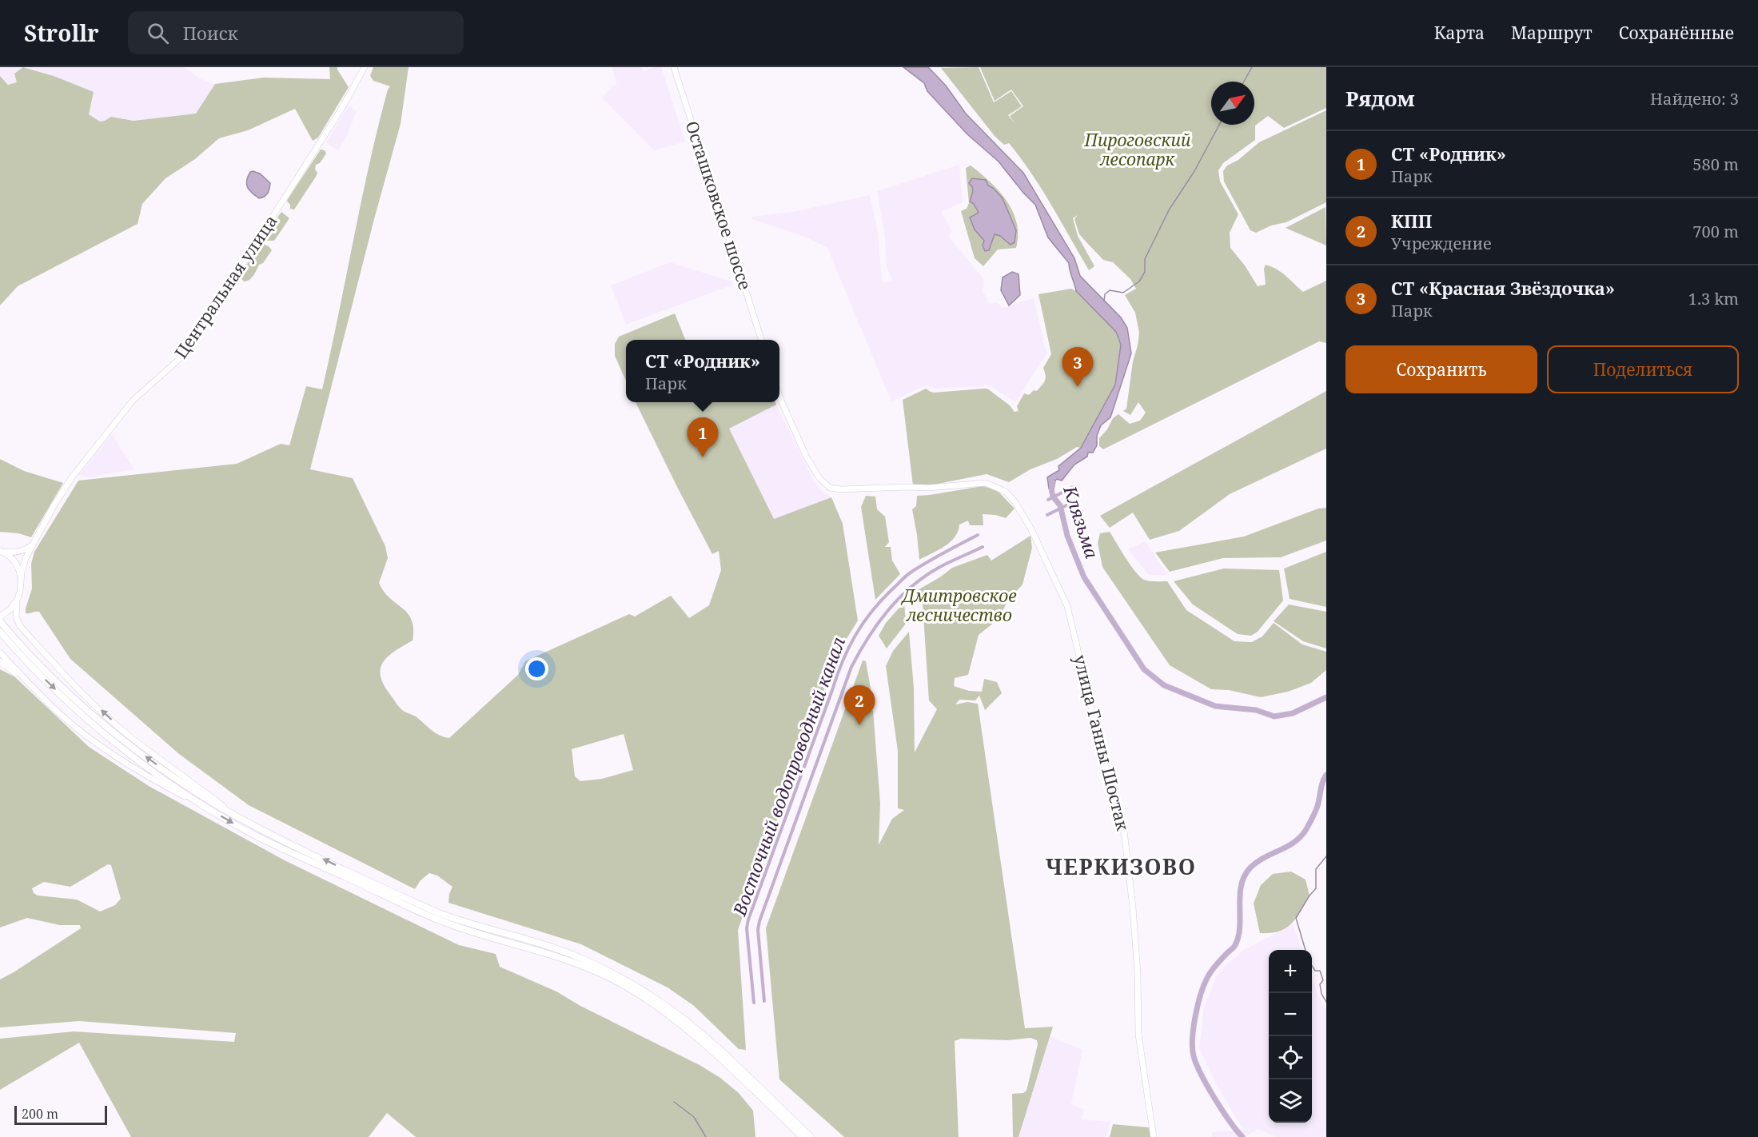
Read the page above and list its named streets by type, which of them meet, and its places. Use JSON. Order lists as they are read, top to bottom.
{
  "streets": {
    "main road": ["Осташковское шоссе", "Центральная улица", "улица Ганны Шостак"]
  },
  "districts": ["ЧЕРКИЗОВО"],
  "water": ["Клязьма", "Восточный водопроводный канал"],
  "parks": ["Пироговский лесопарк", "Дмитровское лесничество"],
  "scale_bar": "200 m",
  "north": "top right",
  "page": {
    "header": "Strollr",
    "search": "Поиск",
    "nav": ["Карта", "Маршрут", "Сохранённые"],
    "heading": ["Рядом", "Найдено: 3"],
    "list": [
      {
        "mark": "1",
        "name": "СТ «Родник»",
        "note": "Парк",
        "value": "580 m"
      },
      {
        "mark": "2",
        "name": "КПП",
        "note": "Учреждение",
        "value": "700 m"
      },
      {
        "mark": "3",
        "name": "СТ «Красная Звёздочка»",
        "note": "Парк",
        "value": "1.3 km"
      }
    ],
    "buttons": ["Сохранить", "Поделиться"],
    "popup": ["СТ «Родник»", "Парк"],
    "pins": ["3", "1", "2"],
    "map_buttons": ["+", "−"],
    "scale": "200 m"
  }
}
